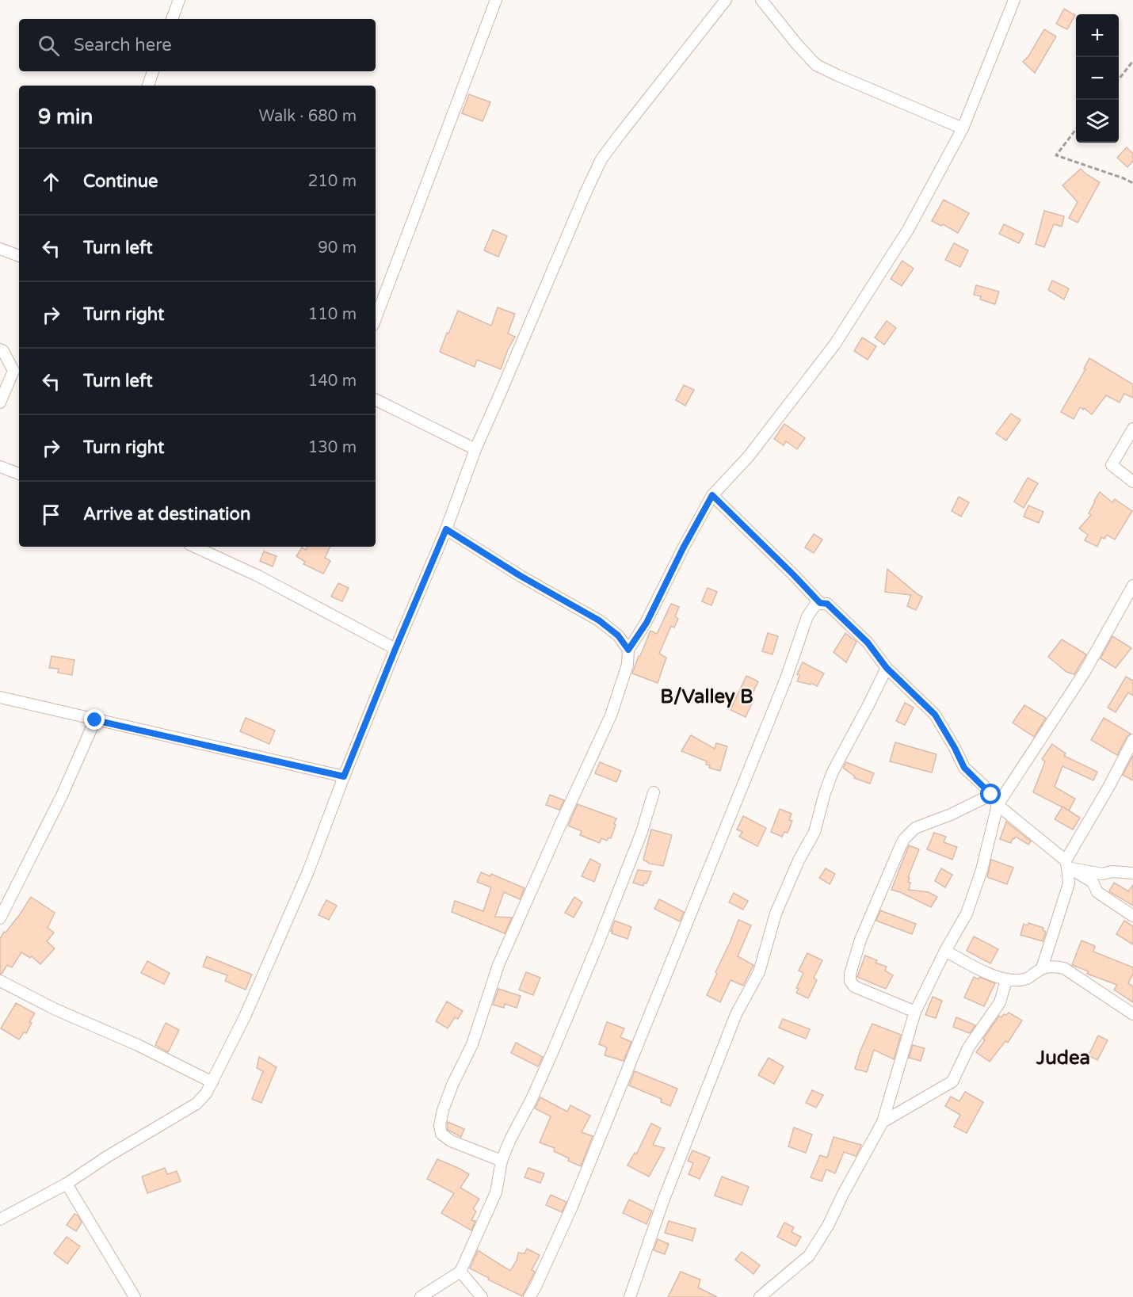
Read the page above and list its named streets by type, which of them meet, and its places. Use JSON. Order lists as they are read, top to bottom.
{
  "districts": ["B/Valley B", "Judea"],
  "page": {
    "map_buttons": ["+", "−"],
    "search": "Search here",
    "heading": ["9 min", "Walk · 680 m"],
    "list": [
      ["Continue", "210 m"],
      ["Turn left", "90 m"],
      ["Turn right", "110 m"],
      ["Turn left", "140 m"],
      ["Turn right", "130 m"],
      "Arrive at destination"
    ]
  }
}
